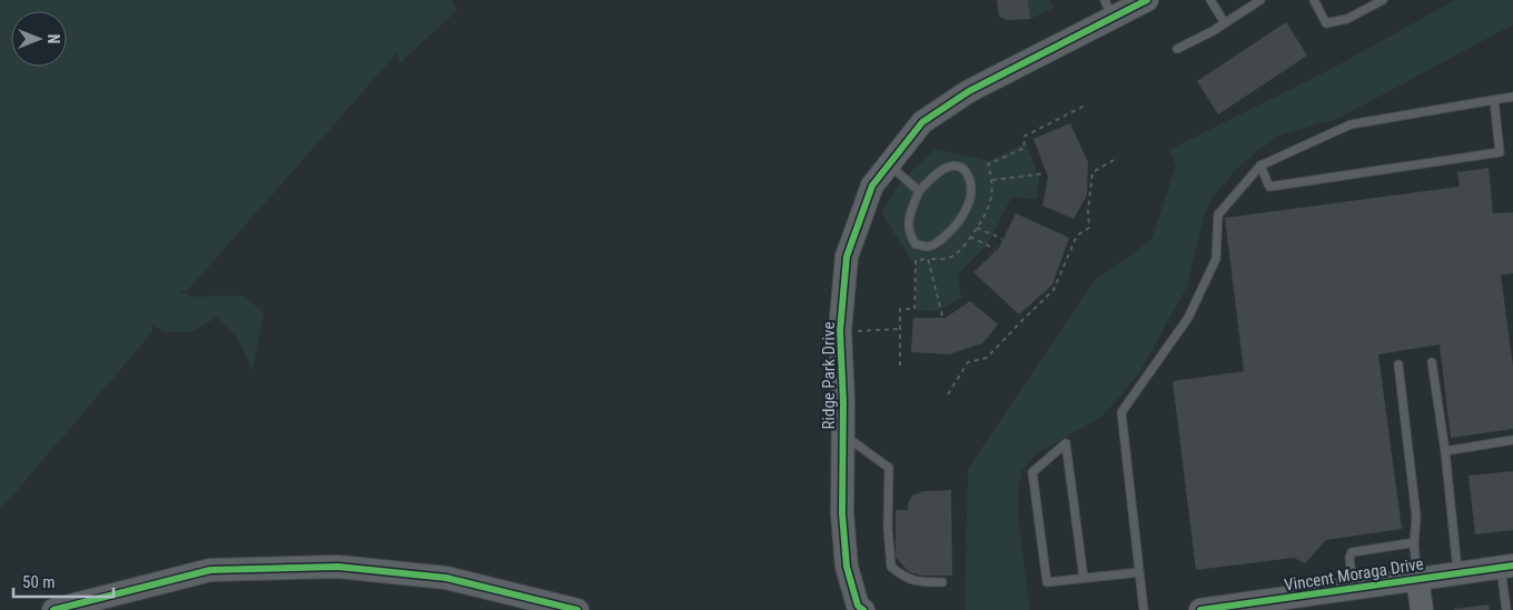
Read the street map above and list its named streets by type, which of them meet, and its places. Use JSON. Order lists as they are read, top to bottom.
{
  "streets": {
    "street": ["Ridge Park Drive", "Vincent Moraga Drive"]
  },
  "scale_bar": "50 m",
  "north": "right"
}
